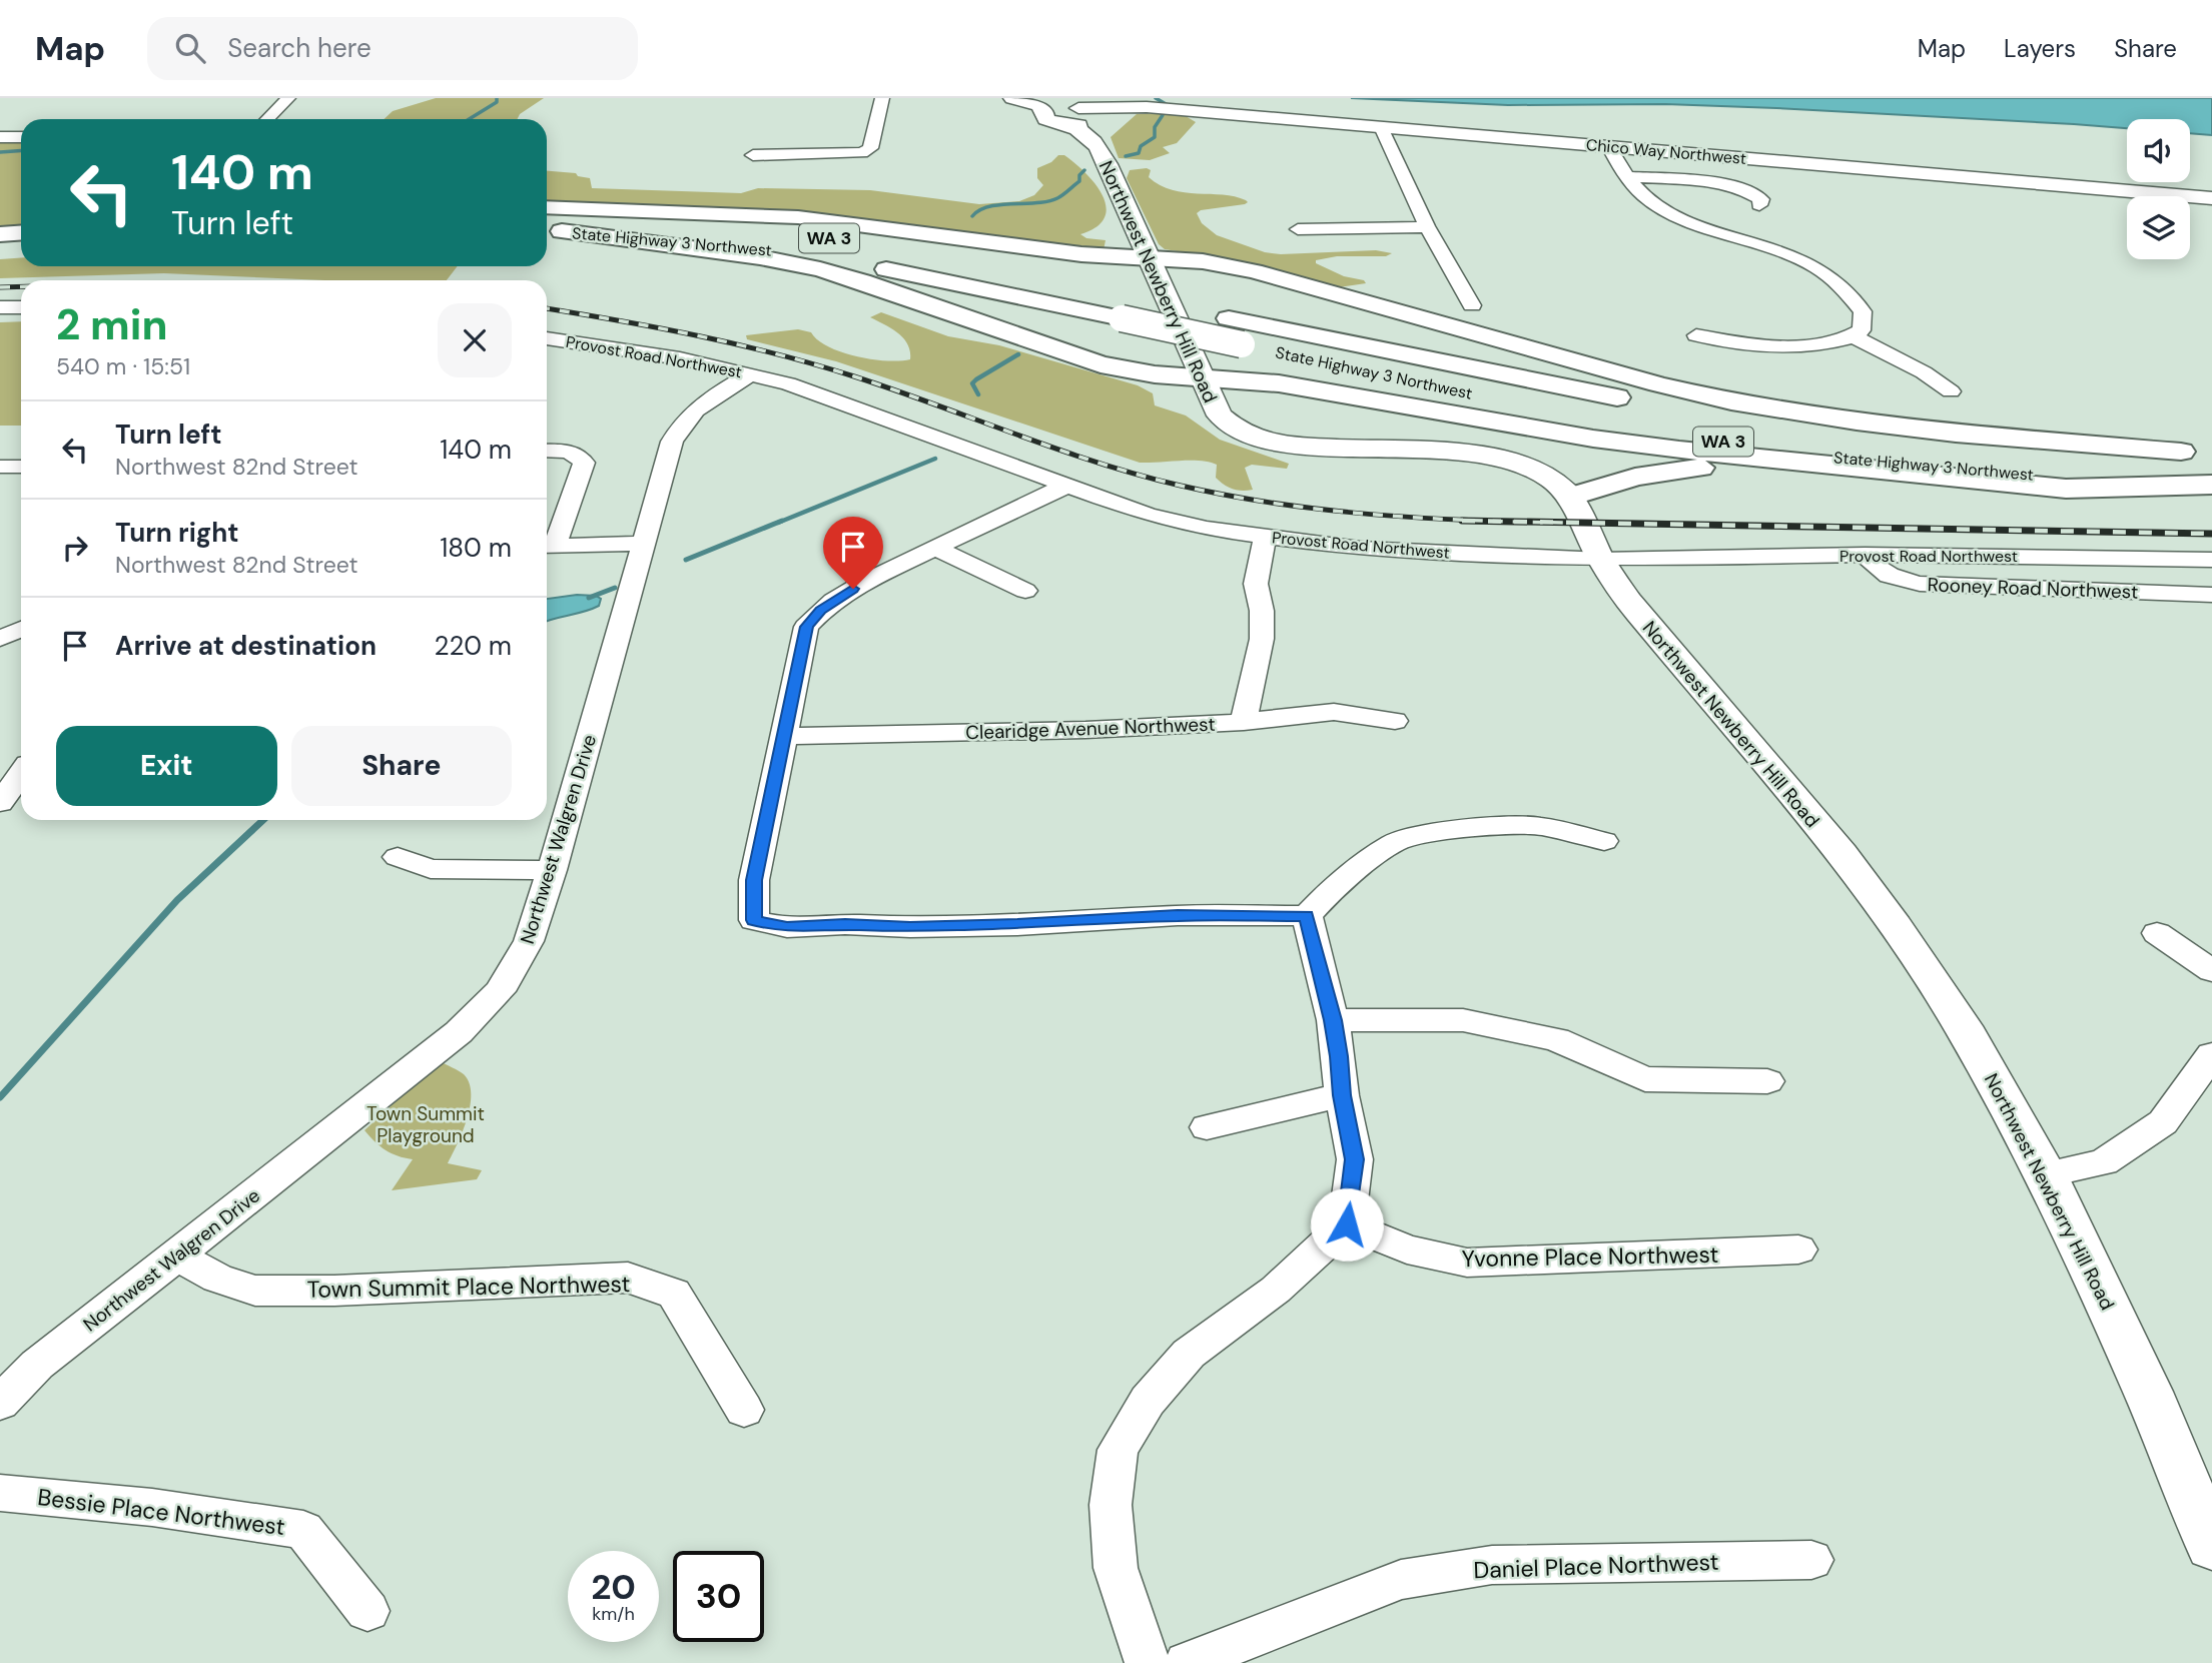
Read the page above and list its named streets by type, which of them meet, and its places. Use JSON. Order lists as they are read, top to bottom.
{
  "streets": {
    "highway": ["WA 3", "State Highway 3 Northwest"],
    "main road": ["Chico Way Northwest", "Northwest Newberry Hill Road"],
    "street": [
      "Provost Road Northwest",
      "Rooney Road Northwest",
      "Clearidge Avenue Northwest",
      "Northwest Walgren Drive",
      "Yvonne Place Northwest",
      "Town Summit Place Northwest",
      "Bessie Place Northwest",
      "Daniel Place Northwest"
    ]
  },
  "crossings": [
    ["Chico Way Northwest", "Northwest Newberry Hill Road"],
    ["Northwest Newberry Hill Road", "Provost Road Northwest"],
    ["Provost Road Northwest", "Rooney Road Northwest"],
    ["Provost Road Northwest", "Northwest Walgren Drive"],
    ["Northwest Walgren Drive", "Town Summit Place Northwest"]
  ],
  "parks": ["Town Summit Playground"],
  "page": {
    "header": "Map",
    "search": "Search here",
    "nav": ["Map", "Layers", "Share"],
    "turn": ["140 m", "Turn left"],
    "heading": ["2 min", "540 m · 15:51"],
    "list": [
      {
        "name": "Turn left",
        "note": "Northwest 82nd Street",
        "value": "140 m"
      },
      {
        "name": "Turn right",
        "note": "Northwest 82nd Street",
        "value": "180 m"
      },
      {
        "name": "Arrive at destination",
        "value": "220 m"
      }
    ],
    "buttons": ["Exit", "Share"],
    "speed": "20 km/h",
    "limit": "30"
  }
}
